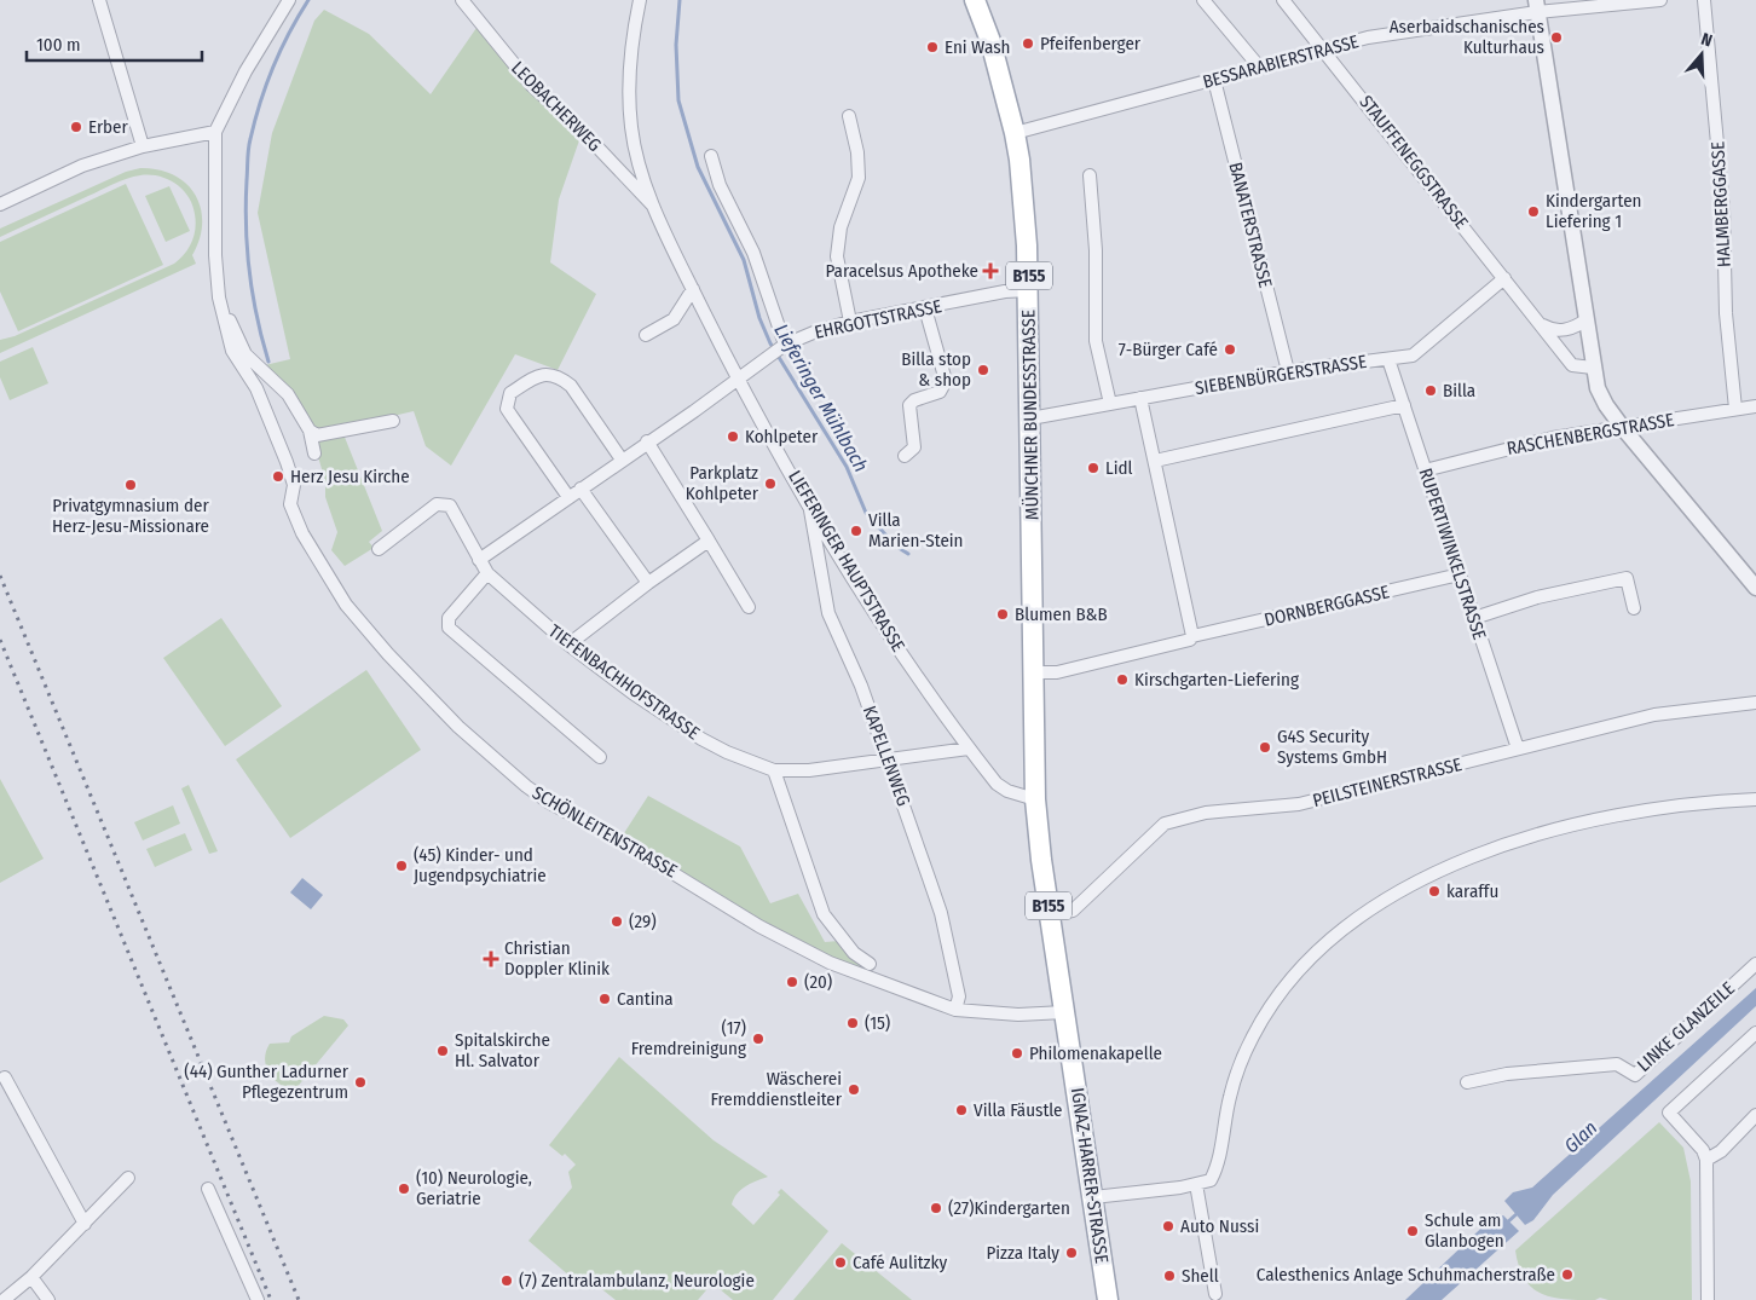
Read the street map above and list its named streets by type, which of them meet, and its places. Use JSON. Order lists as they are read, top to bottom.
{
  "streets": {
    "main road": ["B155", "MÜNCHNER BUNDESSTRASSE", "IGNAZ-HARRER-STRASSE"],
    "street": [
      "BESSARABIERSTRASSE",
      "LEOBACHERWEG",
      "STAUFFENEGGSTRASSE",
      "HALMBERGGASSE",
      "BANATERSTRASSE",
      "EHRGOTTSTRASSE",
      "SIEBENBÜRGERSTRASSE",
      "RASCHENBERGSTRASSE",
      "RUPERTIWINKELSTRASSE",
      "LIEFERINGER HAUPTSTRASSE",
      "DORNBERGGASSE",
      "TIEFENBACHHOFSTRASSE",
      "KAPELLENWEG",
      "PEILSTEINERSTRASSE",
      "SCHÖNLEITENSTRASSE",
      "LINKE GLANZEILE"
    ]
  },
  "crossings": [
    ["BESSARABIERSTRASSE", "STAUFFENEGGSTRASSE"],
    ["BESSARABIERSTRASSE", "BANATERSTRASSE"],
    ["BESSARABIERSTRASSE", "MÜNCHNER BUNDESSTRASSE"],
    ["LEOBACHERWEG", "LIEFERINGER HAUPTSTRASSE"],
    ["STAUFFENEGGSTRASSE", "SIEBENBÜRGERSTRASSE"],
    ["HALMBERGGASSE", "RASCHENBERGSTRASSE"],
    ["BANATERSTRASSE", "SIEBENBÜRGERSTRASSE"],
    ["EHRGOTTSTRASSE", "MÜNCHNER BUNDESSTRASSE"],
    ["EHRGOTTSTRASSE", "LIEFERINGER HAUPTSTRASSE"],
    ["EHRGOTTSTRASSE", "TIEFENBACHHOFSTRASSE"],
    ["SIEBENBÜRGERSTRASSE", "MÜNCHNER BUNDESSTRASSE"],
    ["SIEBENBÜRGERSTRASSE", "RUPERTIWINKELSTRASSE"],
    ["MÜNCHNER BUNDESSTRASSE", "LIEFERINGER HAUPTSTRASSE"],
    ["MÜNCHNER BUNDESSTRASSE", "DORNBERGGASSE"],
    ["MÜNCHNER BUNDESSTRASSE", "IGNAZ-HARRER-STRASSE"],
    ["RASCHENBERGSTRASSE", "RUPERTIWINKELSTRASSE"],
    ["RUPERTIWINKELSTRASSE", "DORNBERGGASSE"],
    ["RUPERTIWINKELSTRASSE", "PEILSTEINERSTRASSE"],
    ["LIEFERINGER HAUPTSTRASSE", "TIEFENBACHHOFSTRASSE"],
    ["LIEFERINGER HAUPTSTRASSE", "KAPELLENWEG"],
    ["LIEFERINGER HAUPTSTRASSE", "IGNAZ-HARRER-STRASSE"],
    ["TIEFENBACHHOFSTRASSE", "KAPELLENWEG"],
    ["KAPELLENWEG", "SCHÖNLEITENSTRASSE"],
    ["PEILSTEINERSTRASSE", "IGNAZ-HARRER-STRASSE"],
    ["SCHÖNLEITENSTRASSE", "IGNAZ-HARRER-STRASSE"]
  ],
  "water": ["Lieferinger Mühlbach", "Glan"],
  "places": {
    "other": [
      "Aserbaidschanisches Kulturhaus",
      "Pfeifenberger",
      "Eni Wash",
      "Erber",
      "Kindergarten Liefering 1",
      "7-Bürger Café",
      "Billa stop & shop",
      "Billa",
      "Kohlpeter",
      "Lidl",
      "Herz Jesu Kirche",
      "Parkplatz Kohlpeter",
      "Privatgymnasium der Herz-Jesu-Missionare",
      "Villa Marien-Stein",
      "Blumen B&B",
      "Kirschgarten-Liefering",
      "G4S Security Systems GmbH",
      "(45) Kinder- und Jugendpsychiatrie",
      "karaffu",
      "(29)",
      "(20)",
      "Cantina",
      "(15)",
      "(17) Fremdreinigung",
      "Spitalskirche Hl. Salvator",
      "Philomenakapelle",
      "(44) Gunther Ladurner Pflegezentrum",
      "Wäscherei Fremddienstleiter",
      "Villa Fäustle",
      "(10) Neurologie, Geriatrie",
      "(27)Kindergarten",
      "Auto Nussi",
      "Schule am Glanbogen",
      "Pizza Italy",
      "Café Aulitzky",
      "Calesthenics Anlage Schuhmacherstraße",
      "Shell",
      "(7) Zentralambulanz, Neurologie"
    ],
    "health": ["Paracelsus Apotheke", "Christian Doppler Klinik"]
  },
  "scale_bar": "100 m",
  "north": "top"
}
